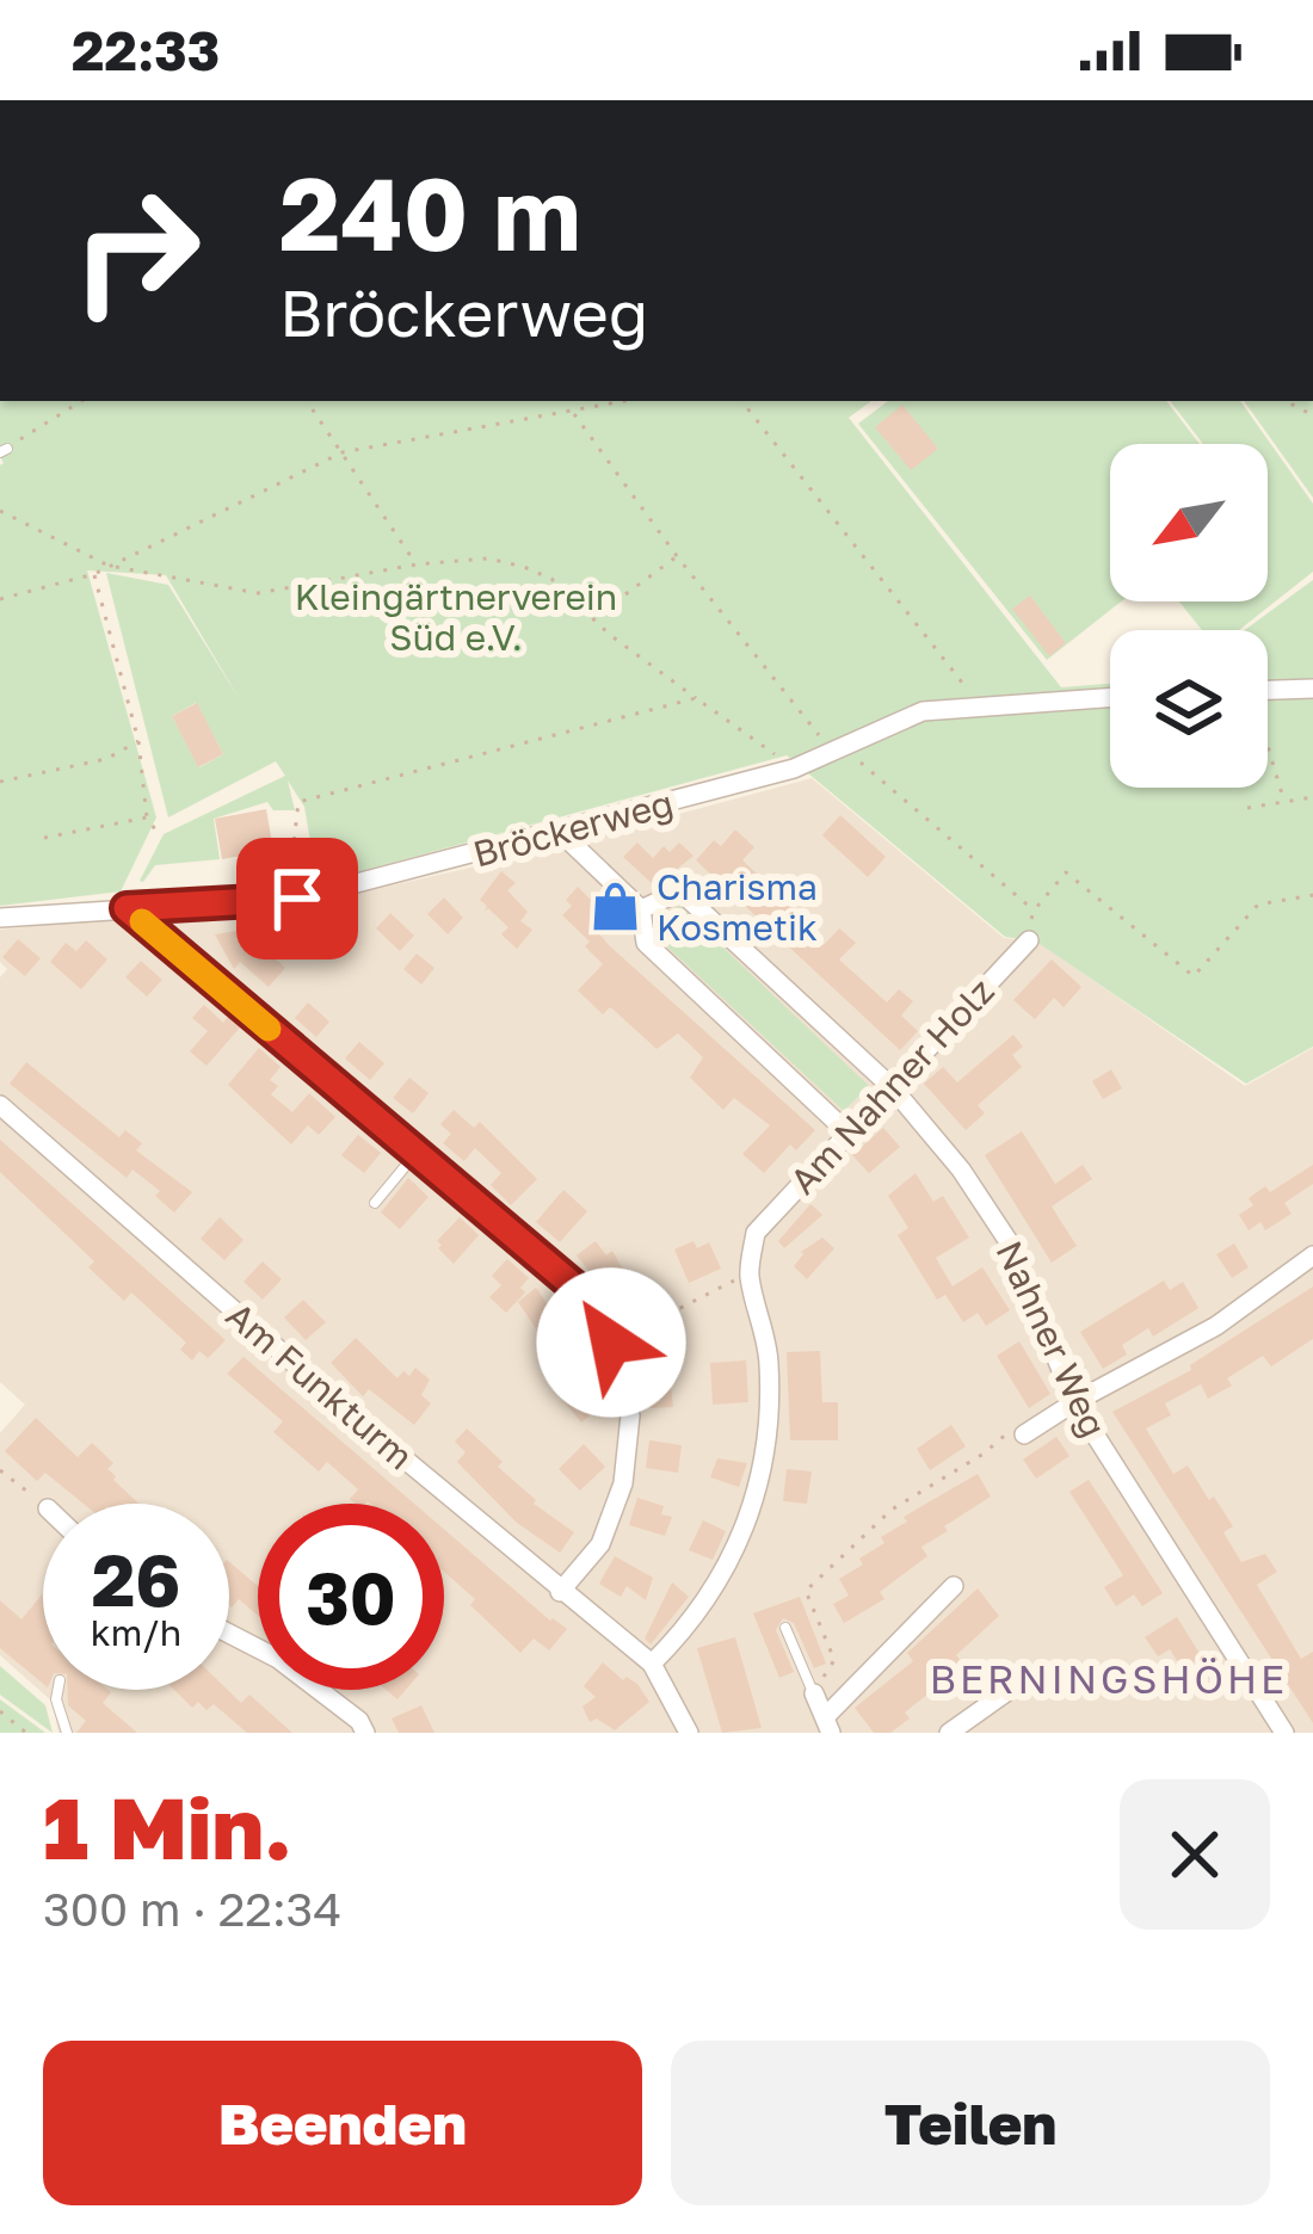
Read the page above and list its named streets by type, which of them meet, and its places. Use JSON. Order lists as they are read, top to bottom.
{
  "streets": {
    "street": [
      "Bröckerweg",
      "Am Nahner Holz",
      "Nahner Weg",
      "Am Funkturm"
    ]
  },
  "crossings": [
    ["Am Nahner Holz", "Nahner Weg"]
  ],
  "districts": ["BERNINGSHÖHE"],
  "parks": ["Kleingärtnerverein Süd e.V."],
  "places": {
    "shop": ["Charisma Kosmetik"]
  },
  "north": "bottom left",
  "page": {
    "status": "22:33",
    "turn": ["240 m", "Bröckerweg"],
    "speed": "26 km/h",
    "limit": "30",
    "heading": ["1 Min.", "300 m · 22:34"],
    "buttons": ["Beenden", "Teilen"]
  }
}
